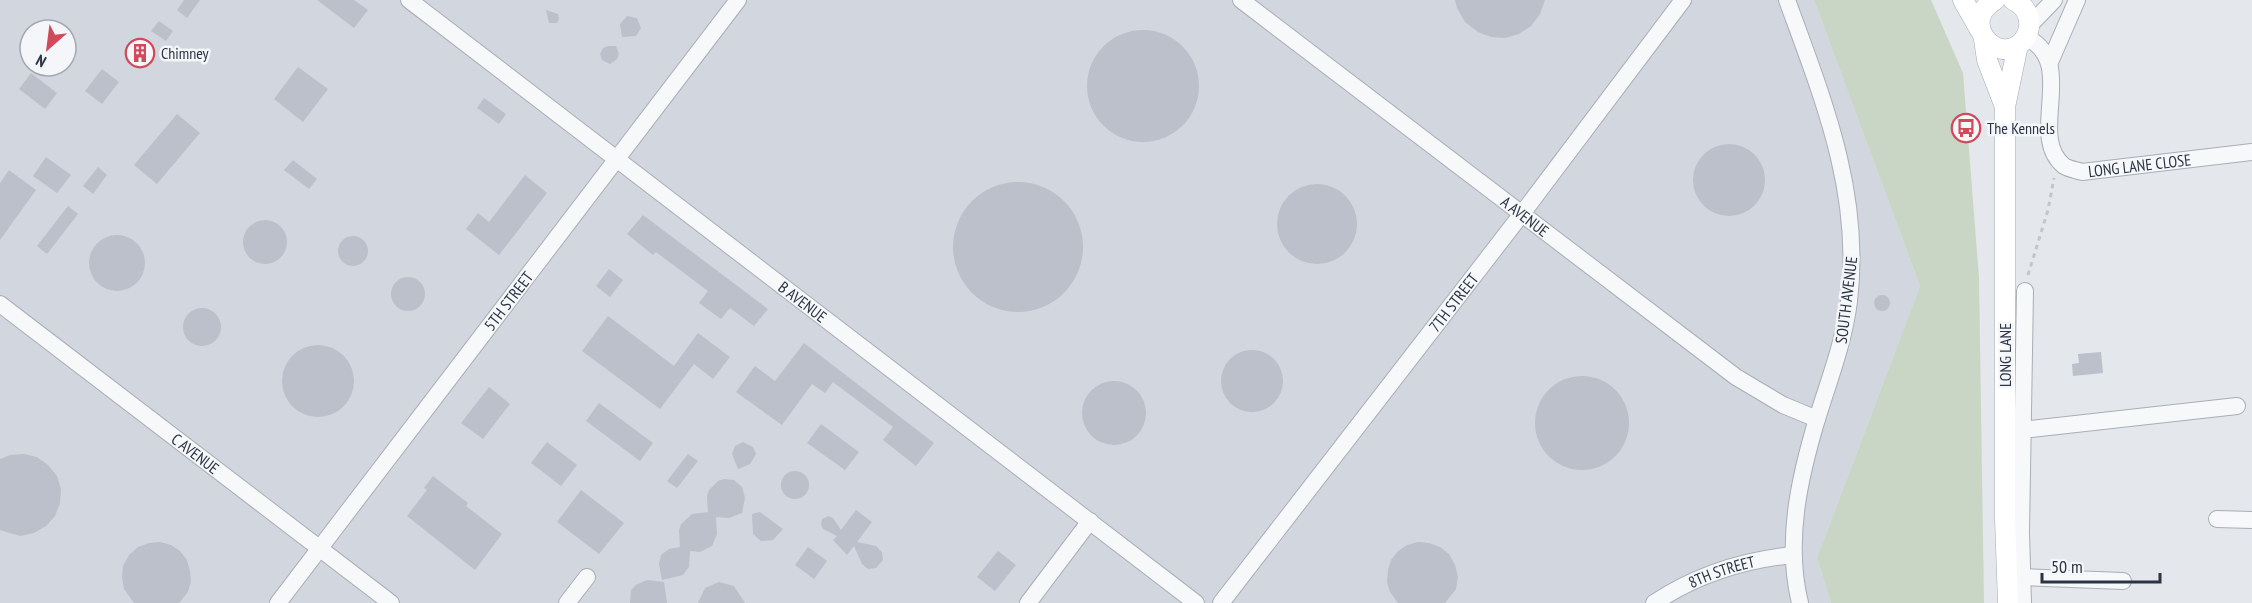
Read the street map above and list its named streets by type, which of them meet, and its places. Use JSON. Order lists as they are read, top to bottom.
{
  "streets": {
    "main road": ["LONG LANE"],
    "street": [
      "LONG LANE CLOSE",
      "A AVENUE",
      "SOUTH AVENUE",
      "5TH STREET",
      "B AVENUE",
      "7TH STREET",
      "C AVENUE",
      "8TH STREET"
    ]
  },
  "crossings": [
    ["A AVENUE", "SOUTH AVENUE"],
    ["A AVENUE", "7TH STREET"],
    ["SOUTH AVENUE", "8TH STREET"],
    ["5TH STREET", "B AVENUE"],
    ["5TH STREET", "C AVENUE"]
  ],
  "places": {
    "building": ["Chimney"],
    "bus stop": ["The Kennels"]
  },
  "scale_bar": "50 m",
  "north": "bottom left"
}
